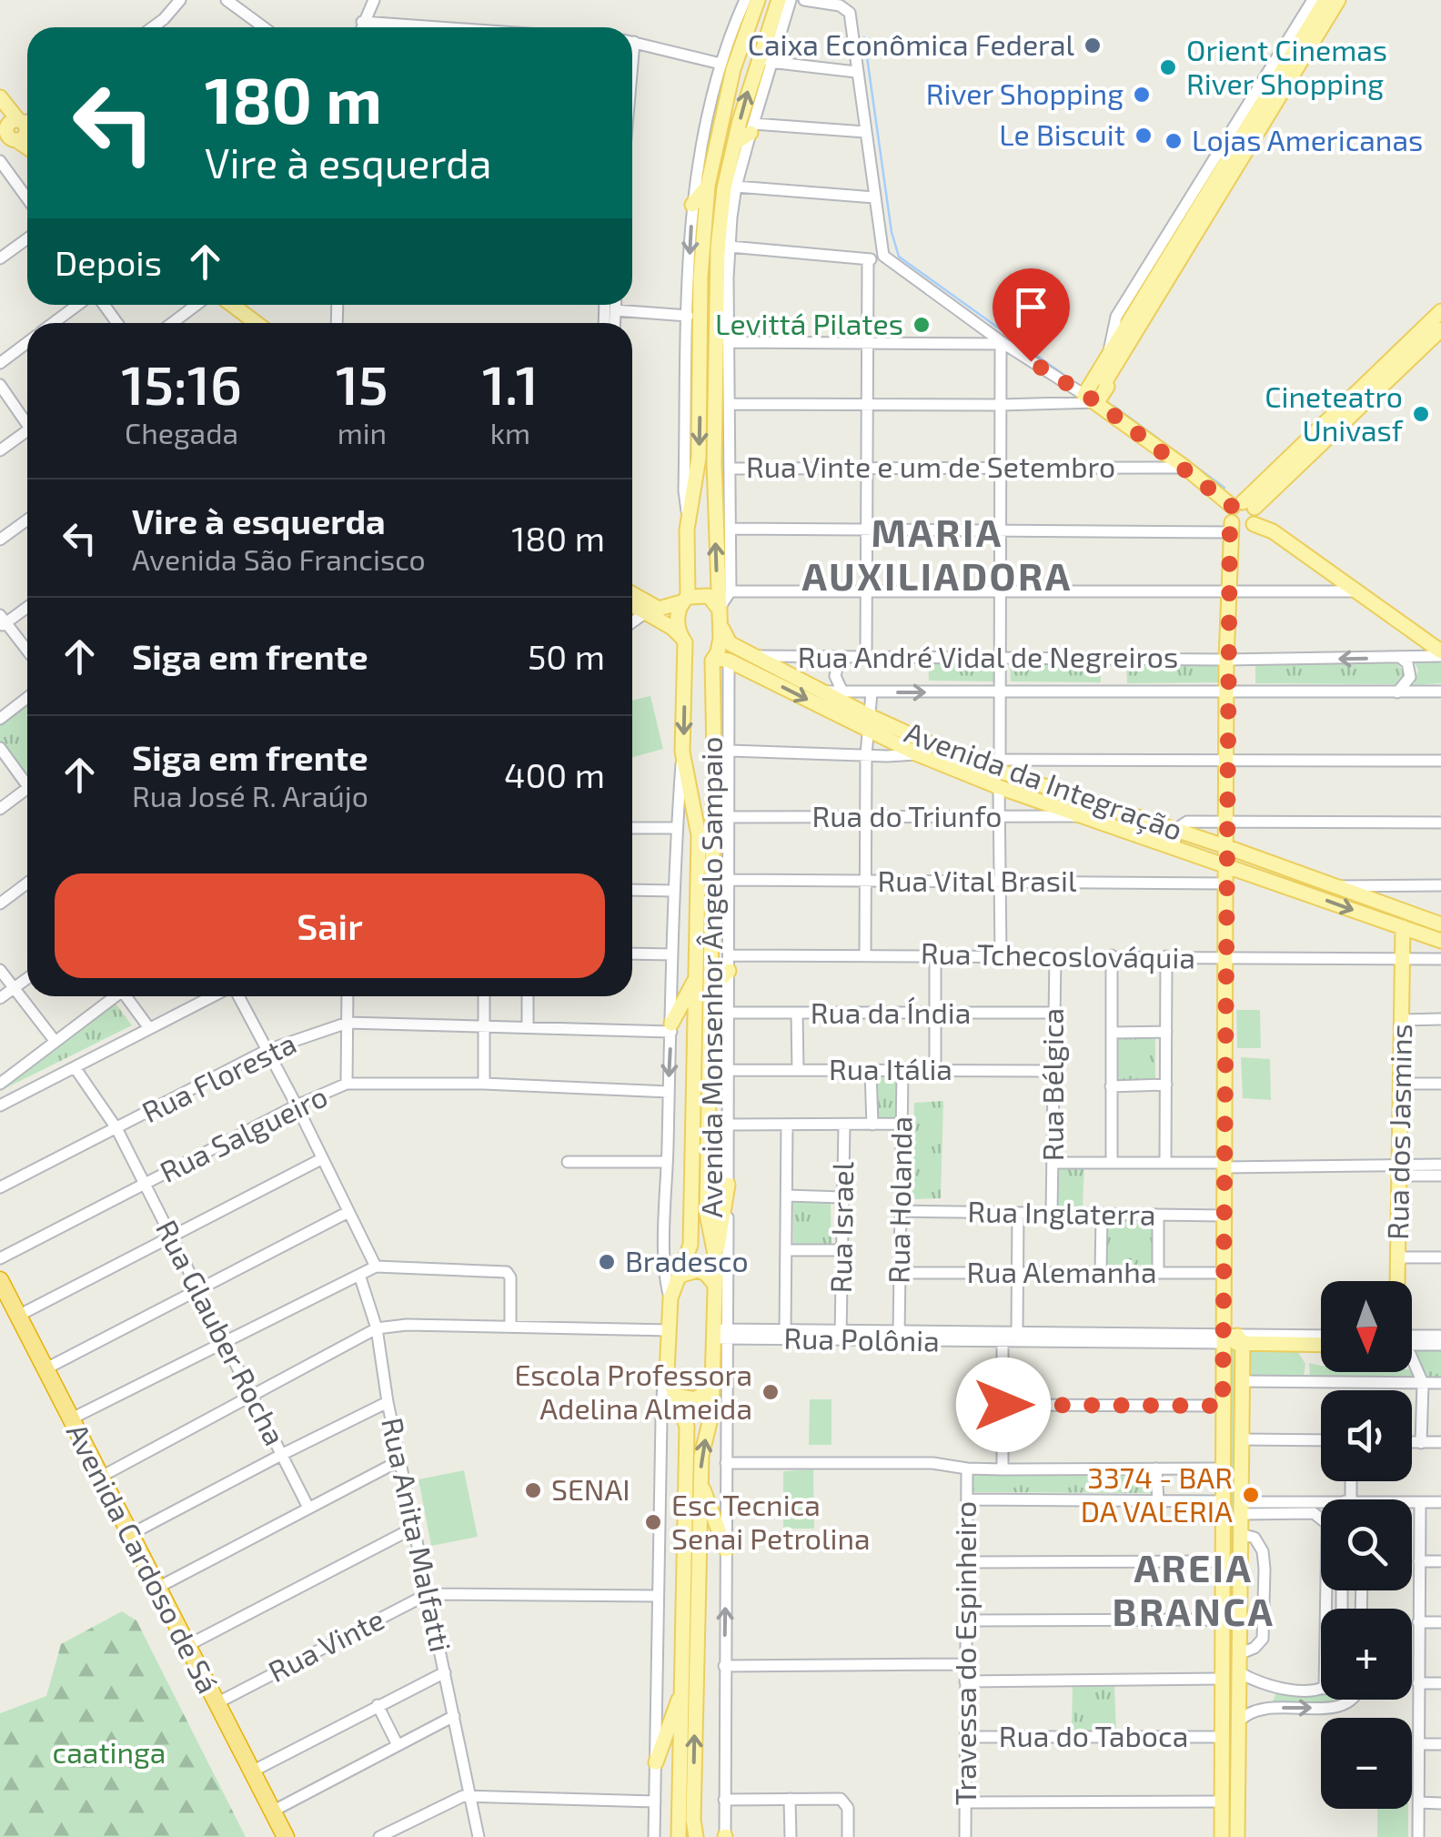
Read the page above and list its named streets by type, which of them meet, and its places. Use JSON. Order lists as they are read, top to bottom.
{
  "streets": {
    "highway": ["Avenida Cardoso de Sá"],
    "main road": [
      "Avenida da Integração",
      "Avenida Monsenhor Ângelo Sampaio",
      "Rua dos Jasmins",
      "Rua Polônia"
    ],
    "street": [
      "Rua Vinte e um de Setembro",
      "Rua André Vidal de Negreiros",
      "Rua do Triunfo",
      "Rua Vital Brasil",
      "Rua Tchecoslováquia",
      "Rua da Índia",
      "Rua Itália",
      "Rua Floresta",
      "Rua Bélgica",
      "Rua Salgueiro",
      "Rua Holanda",
      "Rua Inglaterra",
      "Rua Israel",
      "Rua Alemanha",
      "Rua Glauber Rocha",
      "Rua Anita Malfatti",
      "Rua Vinte",
      "Travessa do Espinheiro",
      "Rua do Taboca"
    ]
  },
  "crossings": [
    ["Rua André Vidal de Negreiros", "Avenida da Integração"],
    ["Avenida da Integração", "Rua do Triunfo"],
    ["Avenida da Integração", "Avenida Monsenhor Ângelo Sampaio"],
    ["Avenida da Integração", "Rua dos Jasmins"],
    ["Rua do Triunfo", "Avenida Monsenhor Ângelo Sampaio"],
    ["Rua Vital Brasil", "Avenida Monsenhor Ângelo Sampaio"],
    ["Rua Tchecoslováquia", "Avenida Monsenhor Ângelo Sampaio"],
    ["Rua Tchecoslováquia", "Rua Bélgica"],
    ["Rua Tchecoslováquia", "Rua dos Jasmins"],
    ["Avenida Monsenhor Ângelo Sampaio", "Rua da Índia"],
    ["Avenida Monsenhor Ângelo Sampaio", "Rua Itália"],
    ["Avenida Monsenhor Ângelo Sampaio", "Rua Floresta"],
    ["Avenida Monsenhor Ângelo Sampaio", "Rua Salgueiro"],
    ["Avenida Monsenhor Ângelo Sampaio", "Rua Polônia"],
    ["Avenida Monsenhor Ângelo Sampaio", "Rua Vinte"],
    ["Rua da Índia", "Rua Bélgica"],
    ["Rua Itália", "Rua Bélgica"],
    ["Rua Itália", "Rua Holanda"],
    ["Rua Floresta", "Rua Glauber Rocha"],
    ["Rua Bélgica", "Rua Inglaterra"],
    ["Rua Salgueiro", "Rua Glauber Rocha"],
    ["Rua Holanda", "Rua Inglaterra"],
    ["Rua Holanda", "Rua Alemanha"],
    ["Rua Holanda", "Rua Polônia"],
    ["Rua Israel", "Rua Polônia"],
    ["Rua Polônia", "Travessa do Espinheiro"],
    ["Rua Anita Malfatti", "Rua Vinte"],
    ["Avenida Cardoso de Sá", "Rua Vinte"],
    ["Travessa do Espinheiro", "Rua do Taboca"]
  ],
  "districts": ["MARIA AUXILIADORA", "AREIA BRANCA"],
  "parks": ["caatinga"],
  "places": [
    "Caixa Econômica Federal",
    "Orient Cinemas River Shopping",
    "River Shopping",
    "Le Biscuit",
    "Lojas Americanas",
    "Levittá Pilates",
    "Cineteatro Univasf",
    "Bradesco",
    "Escola Professora Adelina Almeida",
    "SENAI",
    "3374 - BAR DA VALERIA",
    "Esc Tecnica Senai Petrolina"
  ],
  "north": "bottom",
  "page": {
    "turn": ["180 m", "Vire à esquerda"],
    "then": "Depois",
    "eta": [
      "15:16",
      "Chegada",
      "15",
      "min",
      "1.1",
      "km"
    ],
    "list": [
      {
        "name": "Vire à esquerda",
        "note": "Avenida São Francisco",
        "value": "180 m"
      },
      {
        "name": "Siga em frente",
        "value": "50 m"
      },
      {
        "name": "Siga em frente",
        "note": "Rua José R. Araújo",
        "value": "400 m"
      }
    ],
    "buttons": "Sair",
    "map_buttons": ["+", "−"]
  }
}
